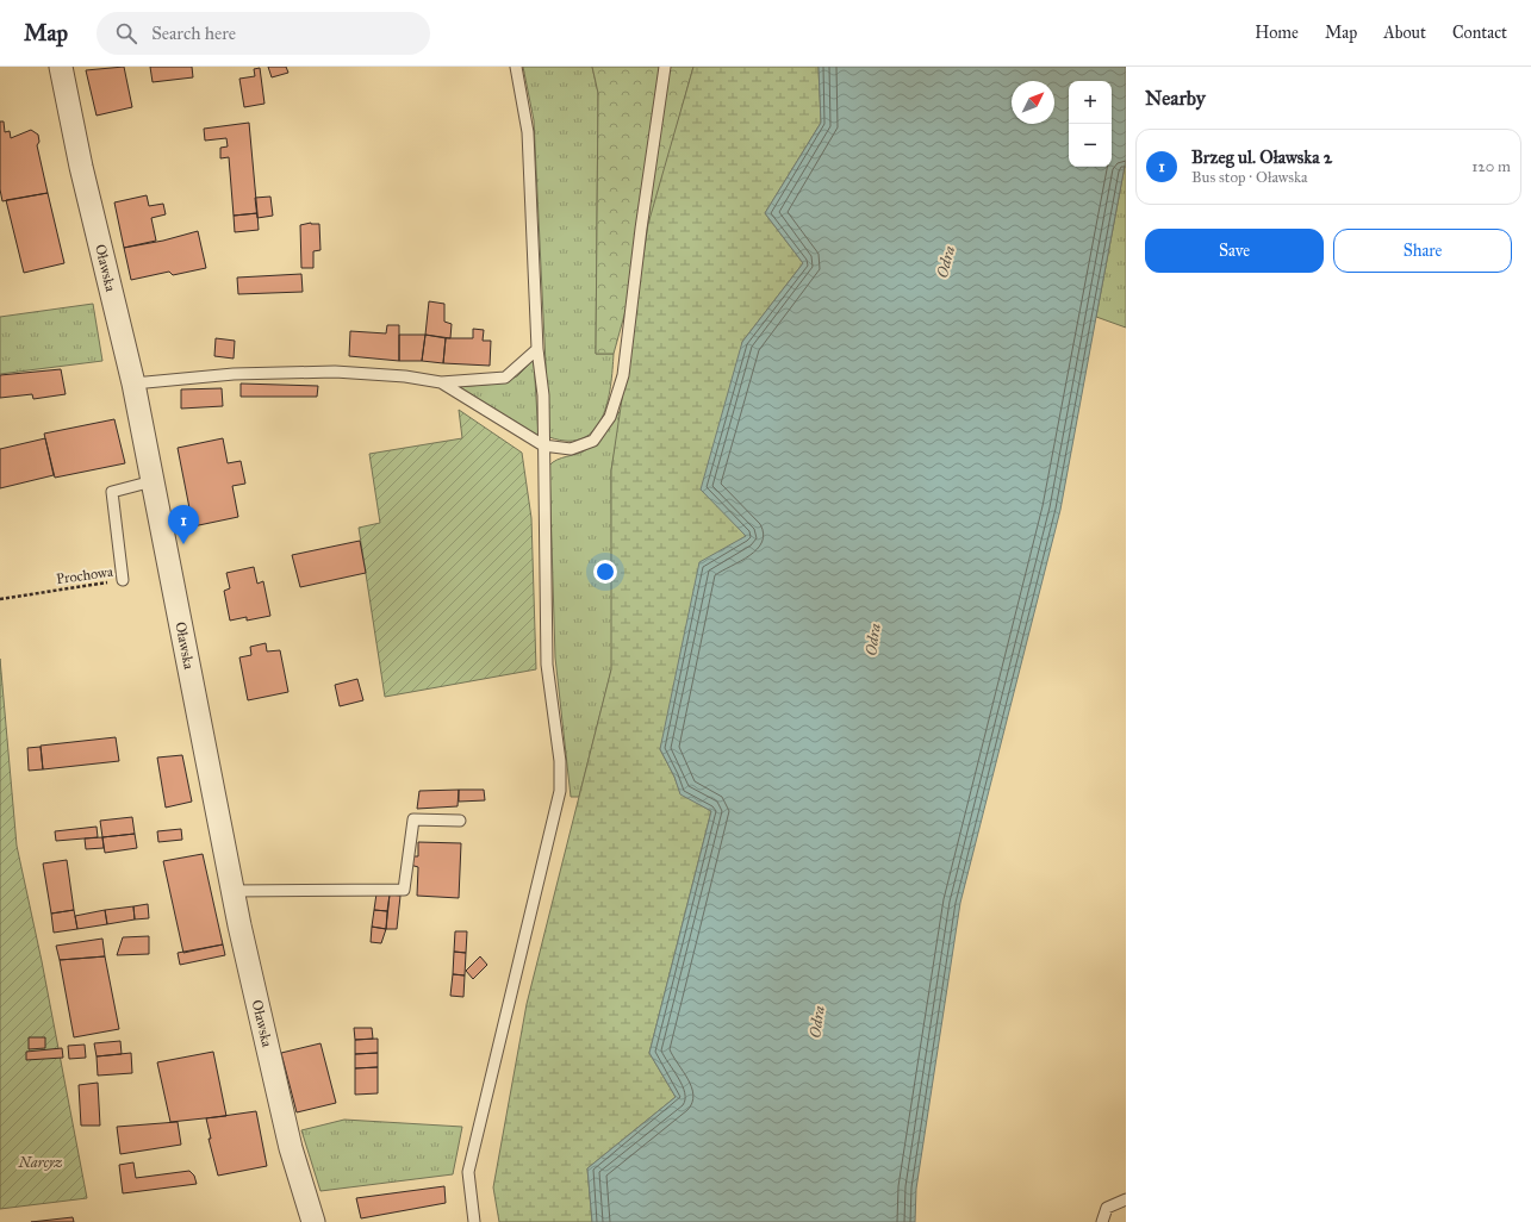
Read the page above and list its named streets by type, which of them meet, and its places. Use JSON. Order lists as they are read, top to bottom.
{
  "streets": {
    "street": ["Oławska"],
    "path": ["Prochowa"]
  },
  "water": ["Odra"],
  "parks": ["Narcyz"],
  "north": "top right",
  "page": {
    "header": "Map",
    "search": "Search here",
    "nav": [
      "Home",
      "Map",
      "About",
      "Contact"
    ],
    "heading": "Nearby",
    "map_buttons": ["+", "−"],
    "list": [
      {
        "mark": "1",
        "name": "Brzeg ul. Oławska 2",
        "note": "Bus stop · Oławska",
        "value": "120 m"
      }
    ],
    "buttons": ["Save", "Share"],
    "pins": "1"
  }
}
